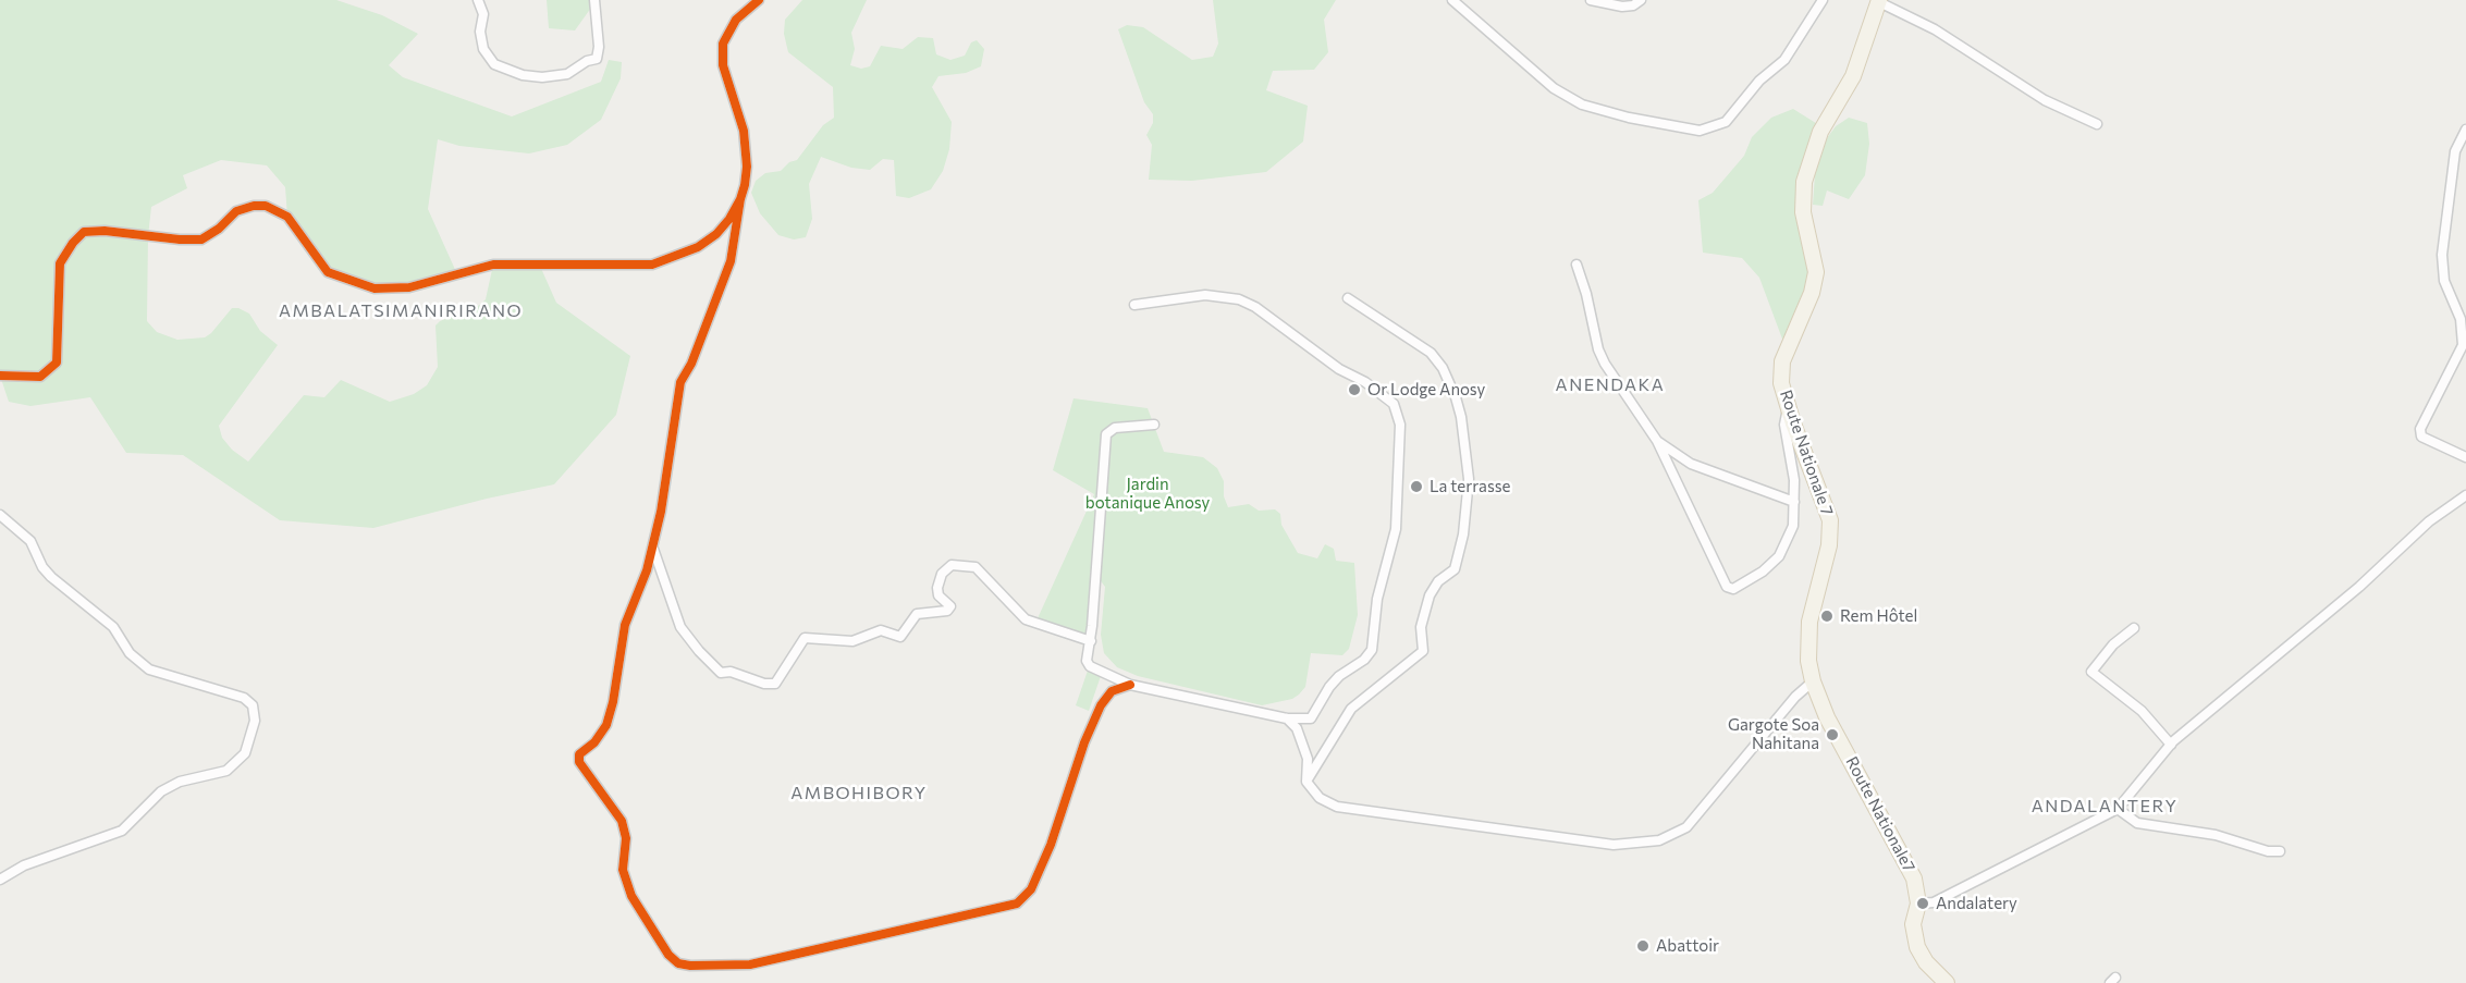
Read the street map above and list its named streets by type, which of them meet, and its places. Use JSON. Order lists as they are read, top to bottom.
{
  "streets": {
    "main road": ["Route Nationale 7", "Route Nationale7"]
  },
  "crossings": [
    ["Route Nationale 7", "Route Nationale7"]
  ],
  "districts": [
    "AMBALATSIMANIRIRANO",
    "ANENDAKA",
    "AMBOHIBORY",
    "ANDALANTERY"
  ],
  "parks": ["Jardin botanique Anosy"],
  "places": [
    "Or Lodge Anosy",
    "La terrasse",
    "Rem Hôtel",
    "Gargote Soa Nahitana",
    "Andalatery",
    "Abattoir"
  ]
}
